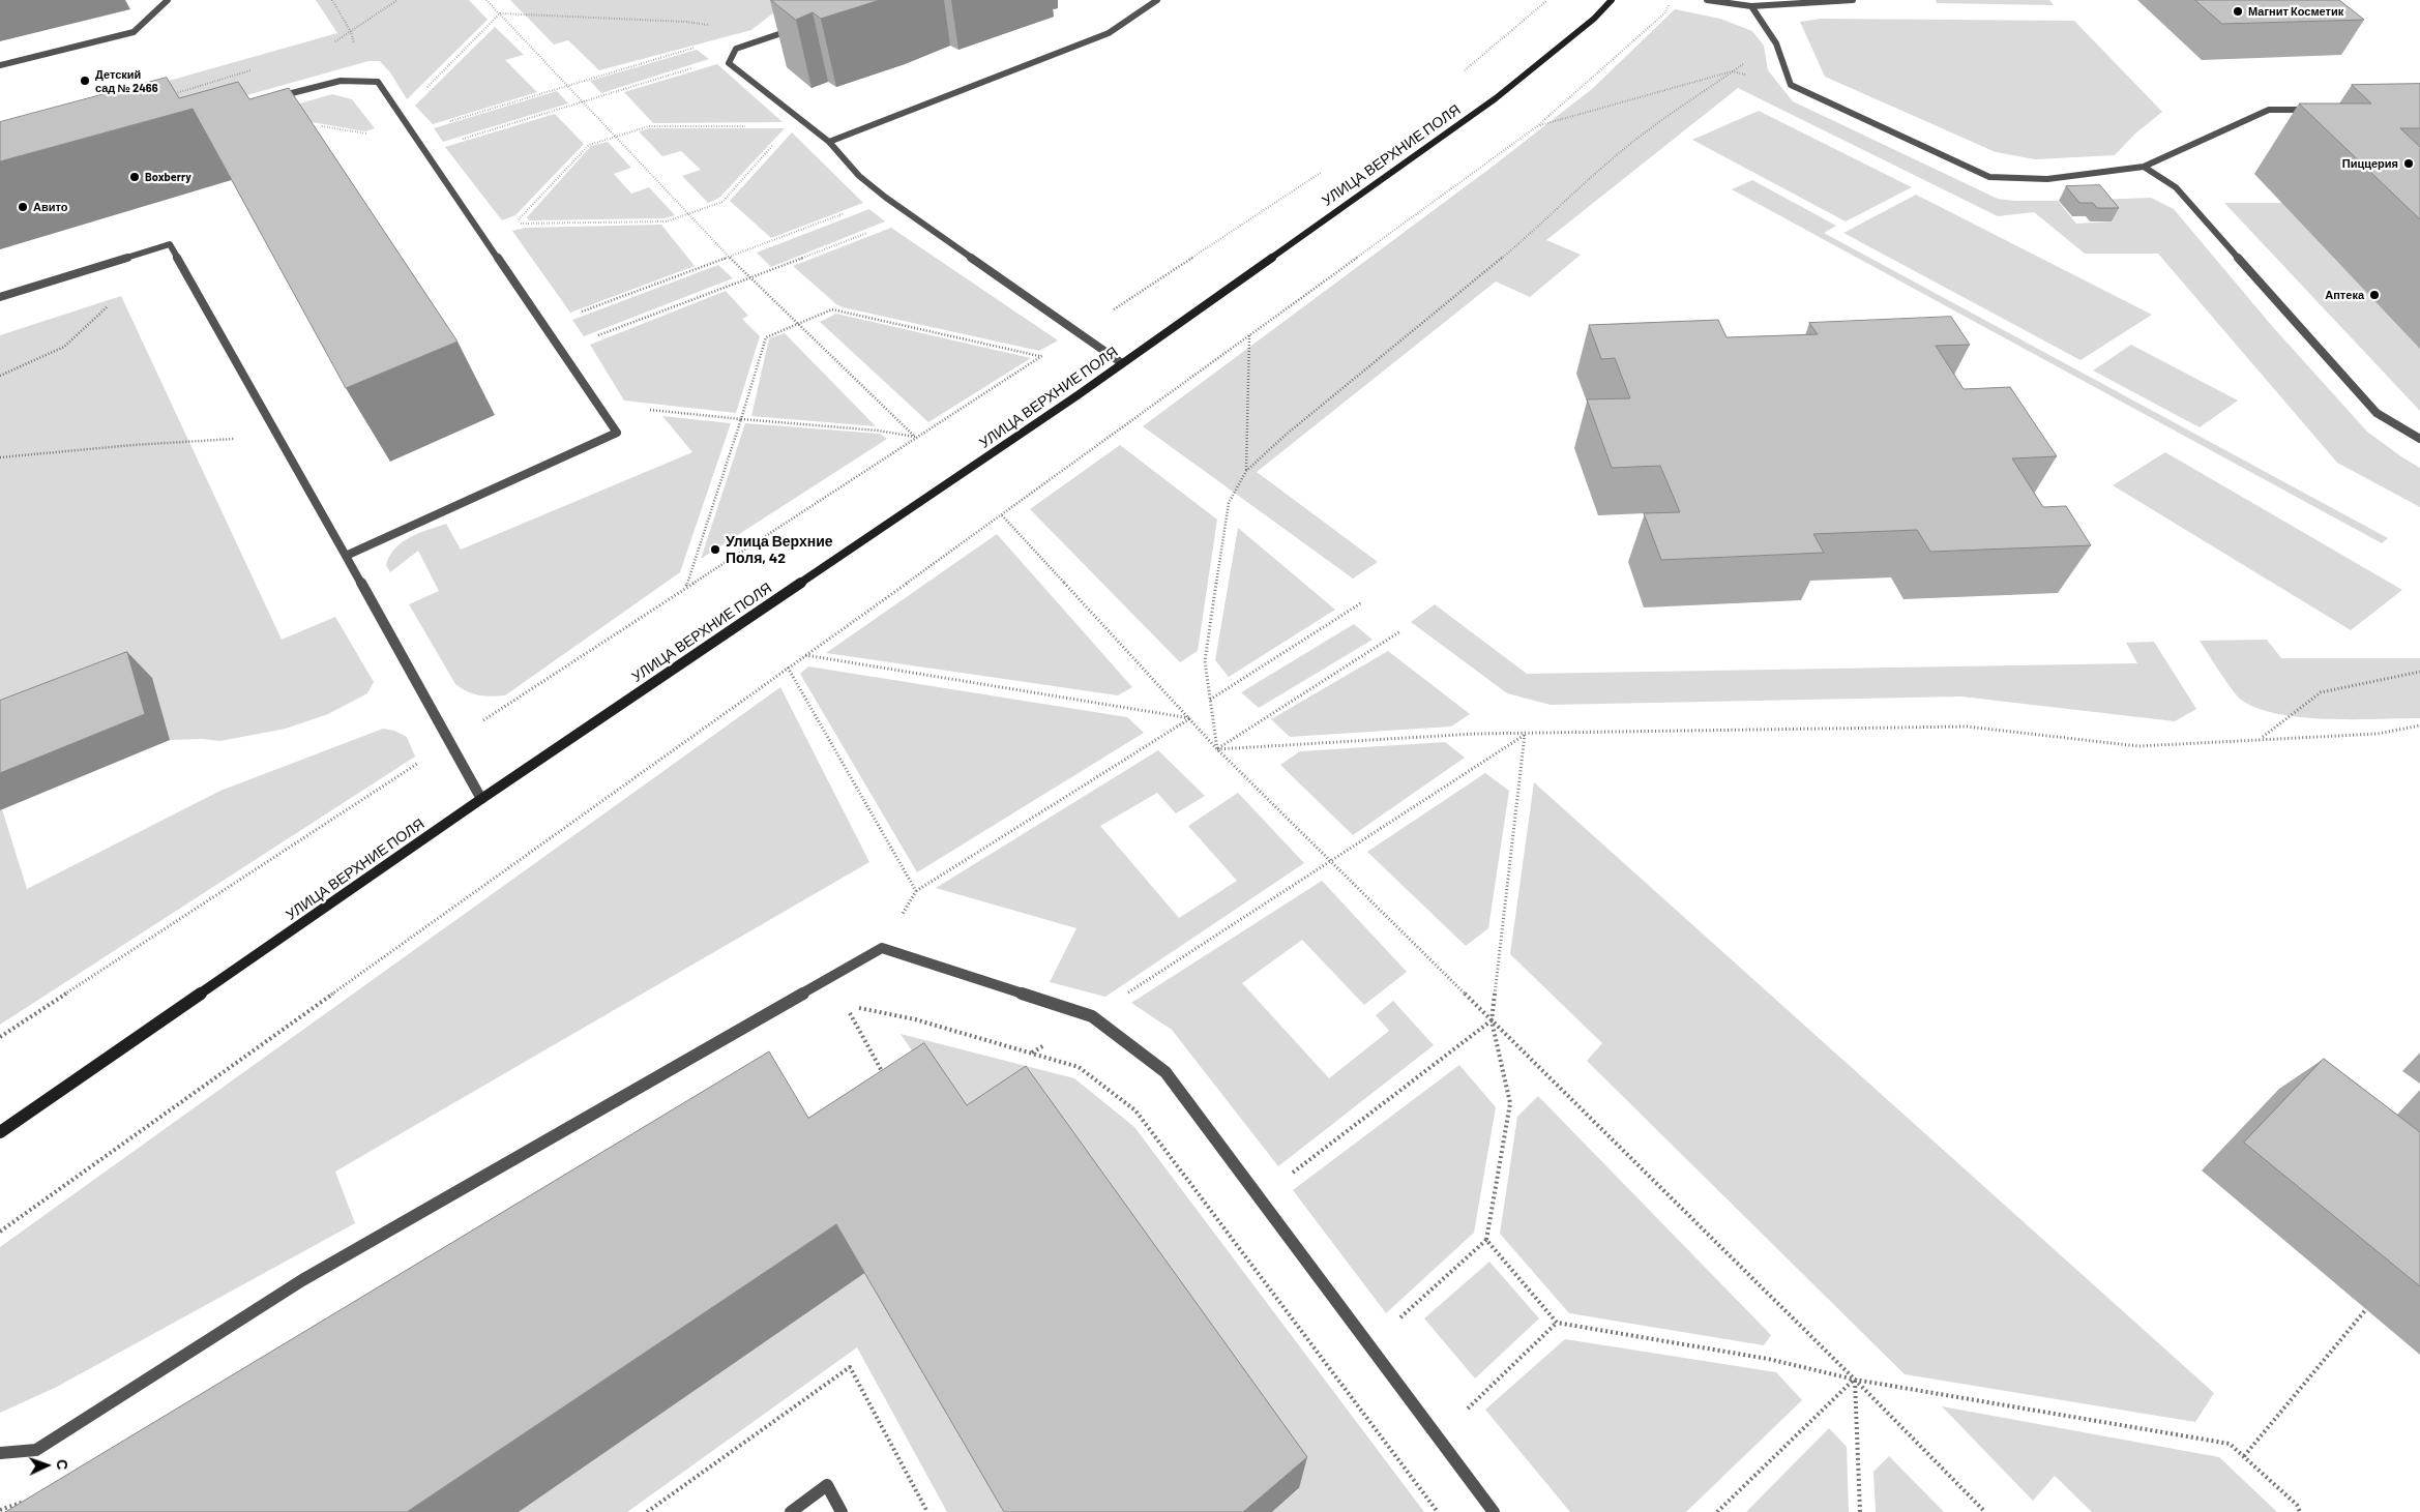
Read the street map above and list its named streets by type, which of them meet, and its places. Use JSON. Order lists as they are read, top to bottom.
{
  "streets": {
    "street": ["УЛИЦА ВЕРХНИЕ ПОЛЯ"]
  },
  "places": [
    "Магнит Косметик",
    "Детский сад № 2466",
    "Пиццерия",
    "Boxberry",
    "Авито",
    "Аптека",
    "Улица Верхние Поля, 42"
  ],
  "north": "right"
}
